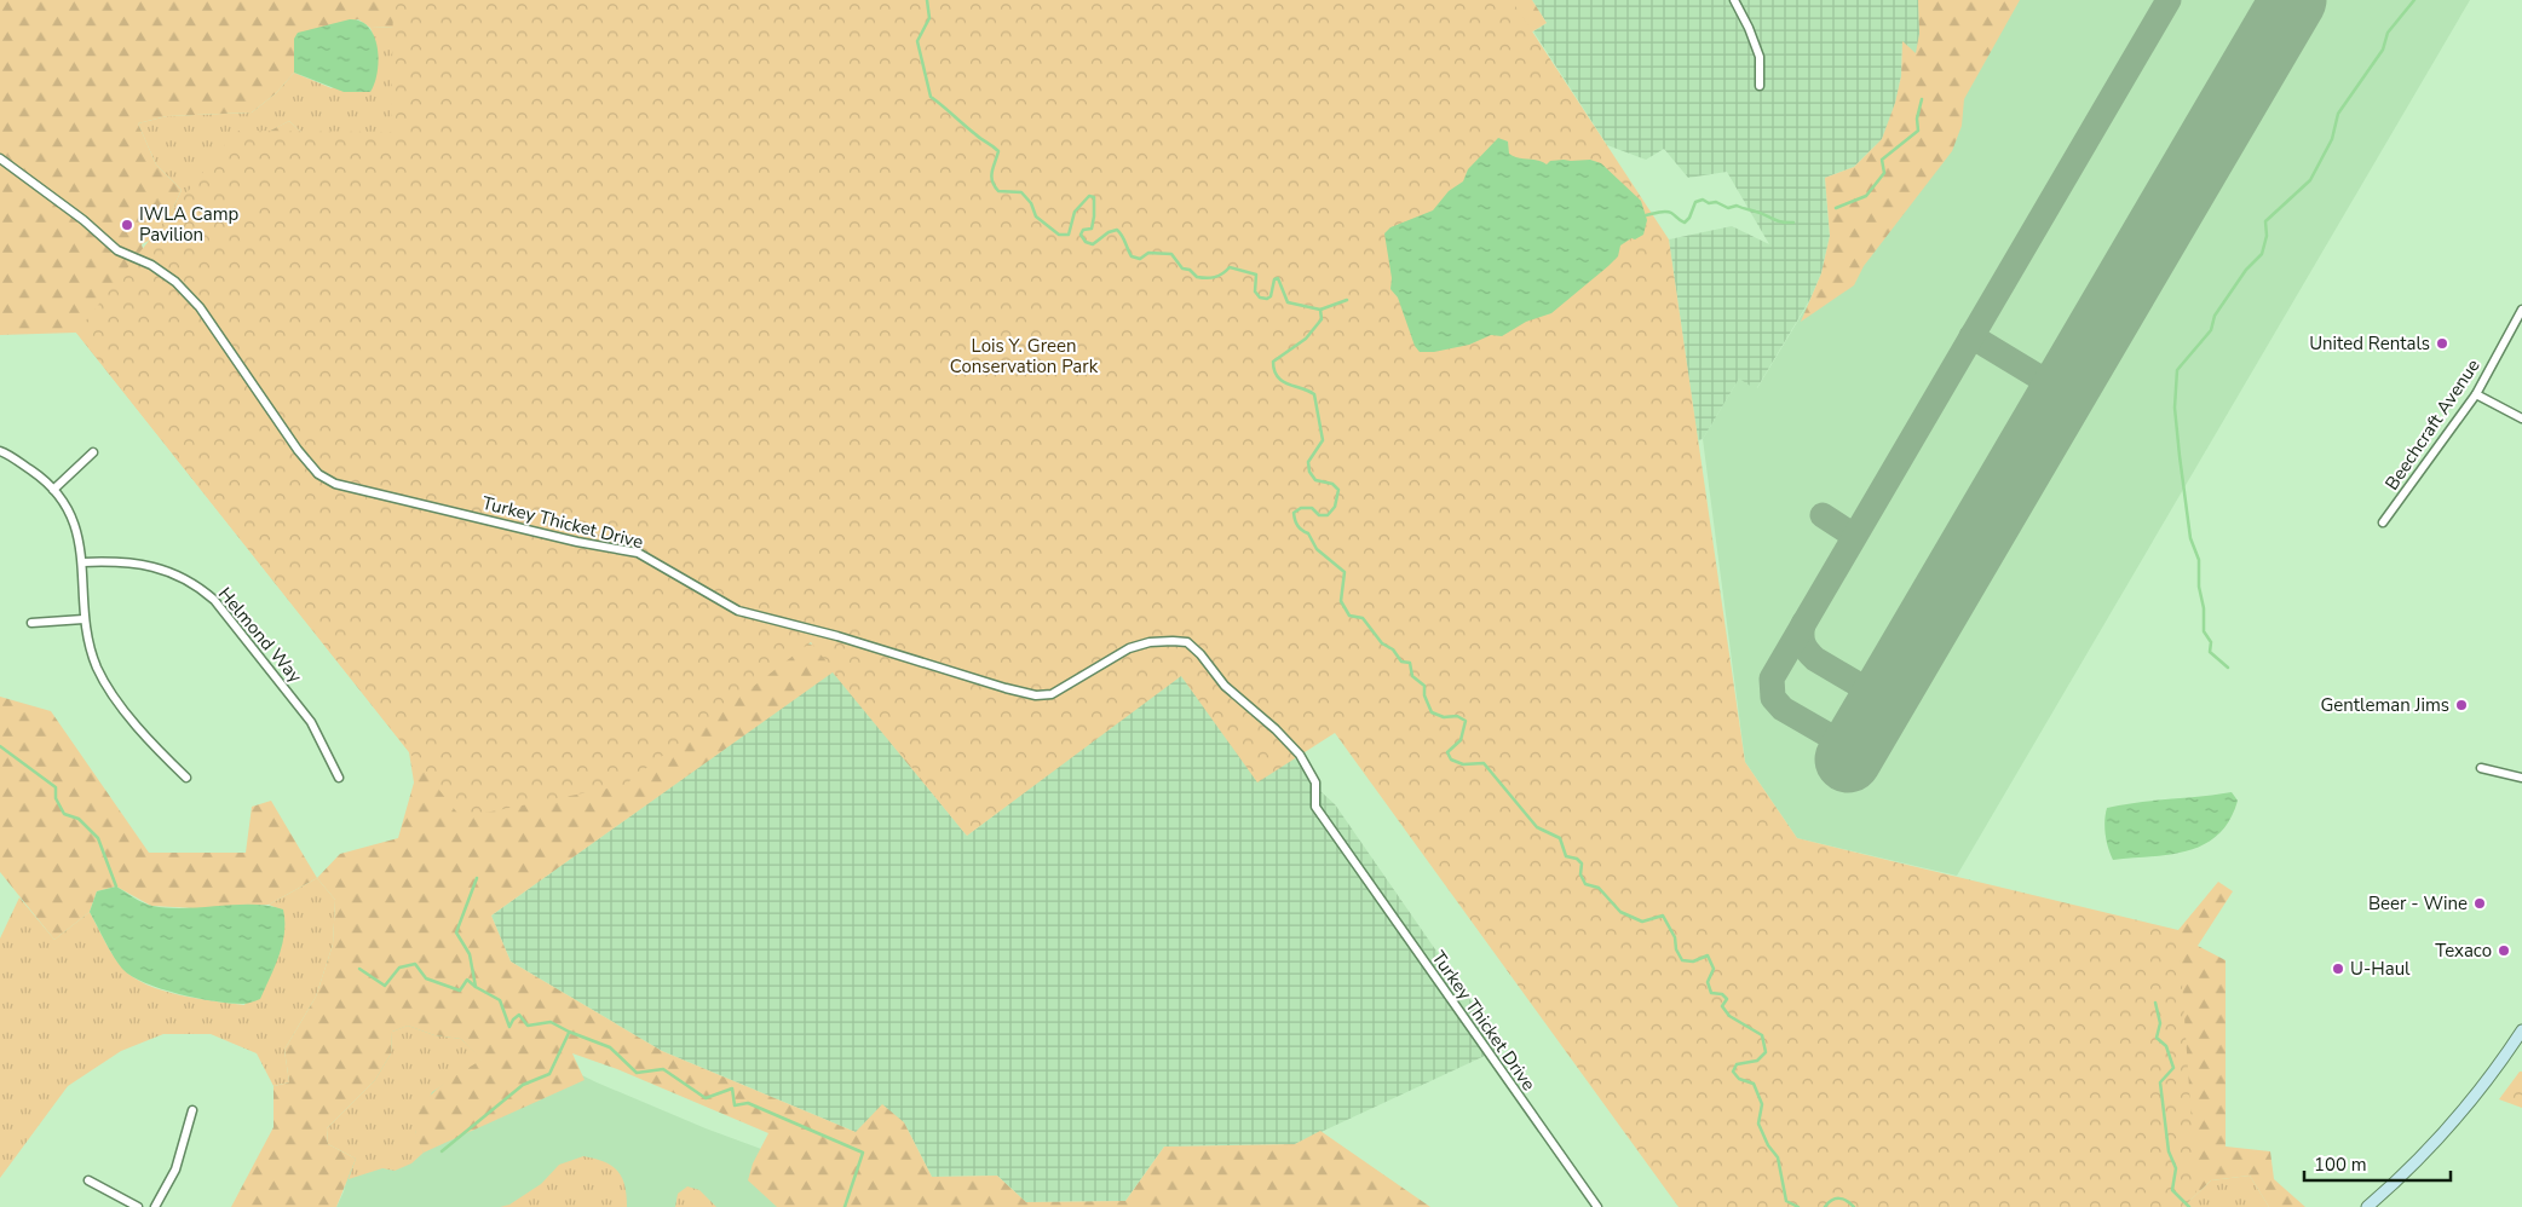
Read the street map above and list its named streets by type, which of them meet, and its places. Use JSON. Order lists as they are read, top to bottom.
{
  "streets": {
    "street": ["Beechcraft Avenue", "Turkey Thicket Drive", "Helmond Way"]
  },
  "parks": ["Lois Y. Green Conservation Park"],
  "places": [
    "IWLA Camp Pavilion",
    "United Rentals",
    "Gentleman Jims",
    "Beer - Wine",
    "Texaco",
    "U-Haul"
  ],
  "scale_bar": "100 m"
}
